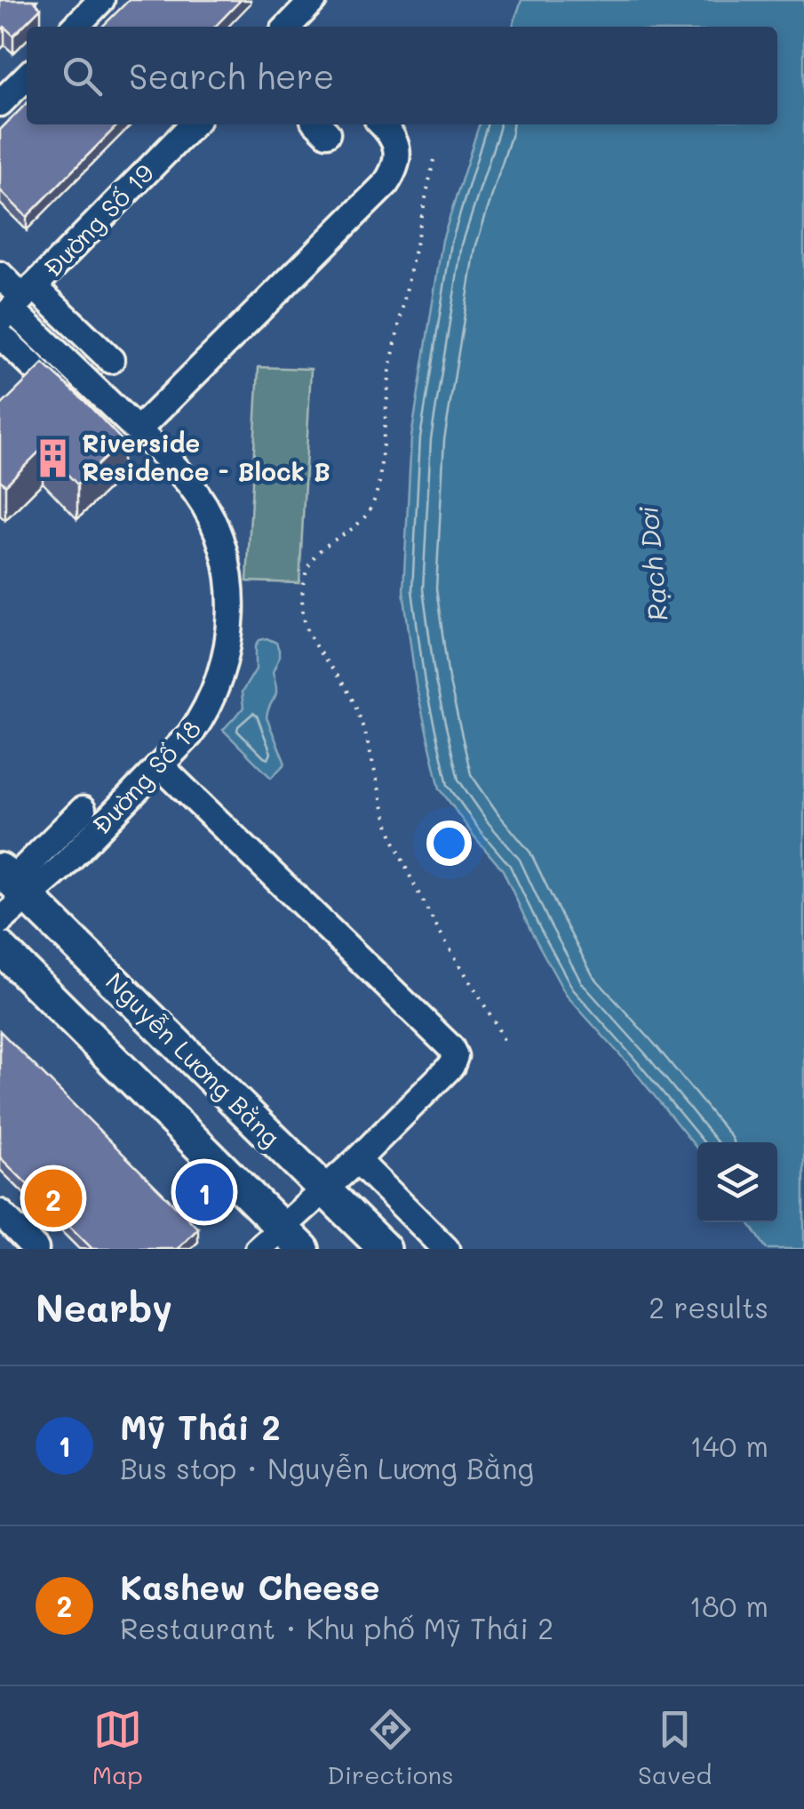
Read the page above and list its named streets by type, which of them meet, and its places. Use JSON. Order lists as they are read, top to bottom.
{
  "streets": {
    "main road": ["Nguyễn Lương Bằng"],
    "street": ["Đường Số 19", "Đường Số 18"]
  },
  "crossings": [
    ["Đường Số 19", "Đường Số 18"],
    ["Đường Số 18", "Nguyễn Lương Bằng"]
  ],
  "water": ["Rạch Dơi"],
  "places": {
    "building": ["Riverside Residence - Block B"]
  },
  "page": {
    "search": "Search here",
    "pins": ["1", "2"],
    "heading": ["Nearby", "2 results"],
    "list": [
      {
        "mark": "1",
        "name": "Mỹ Thái 2",
        "note": "Bus stop · Nguyễn Lương Bằng",
        "value": "140 m"
      },
      {
        "mark": "2",
        "name": "Kashew Cheese",
        "note": "Restaurant · Khu phố Mỹ Thái 2",
        "value": "180 m"
      }
    ],
    "nav": ["Map", "Directions", "Saved"]
  }
}
